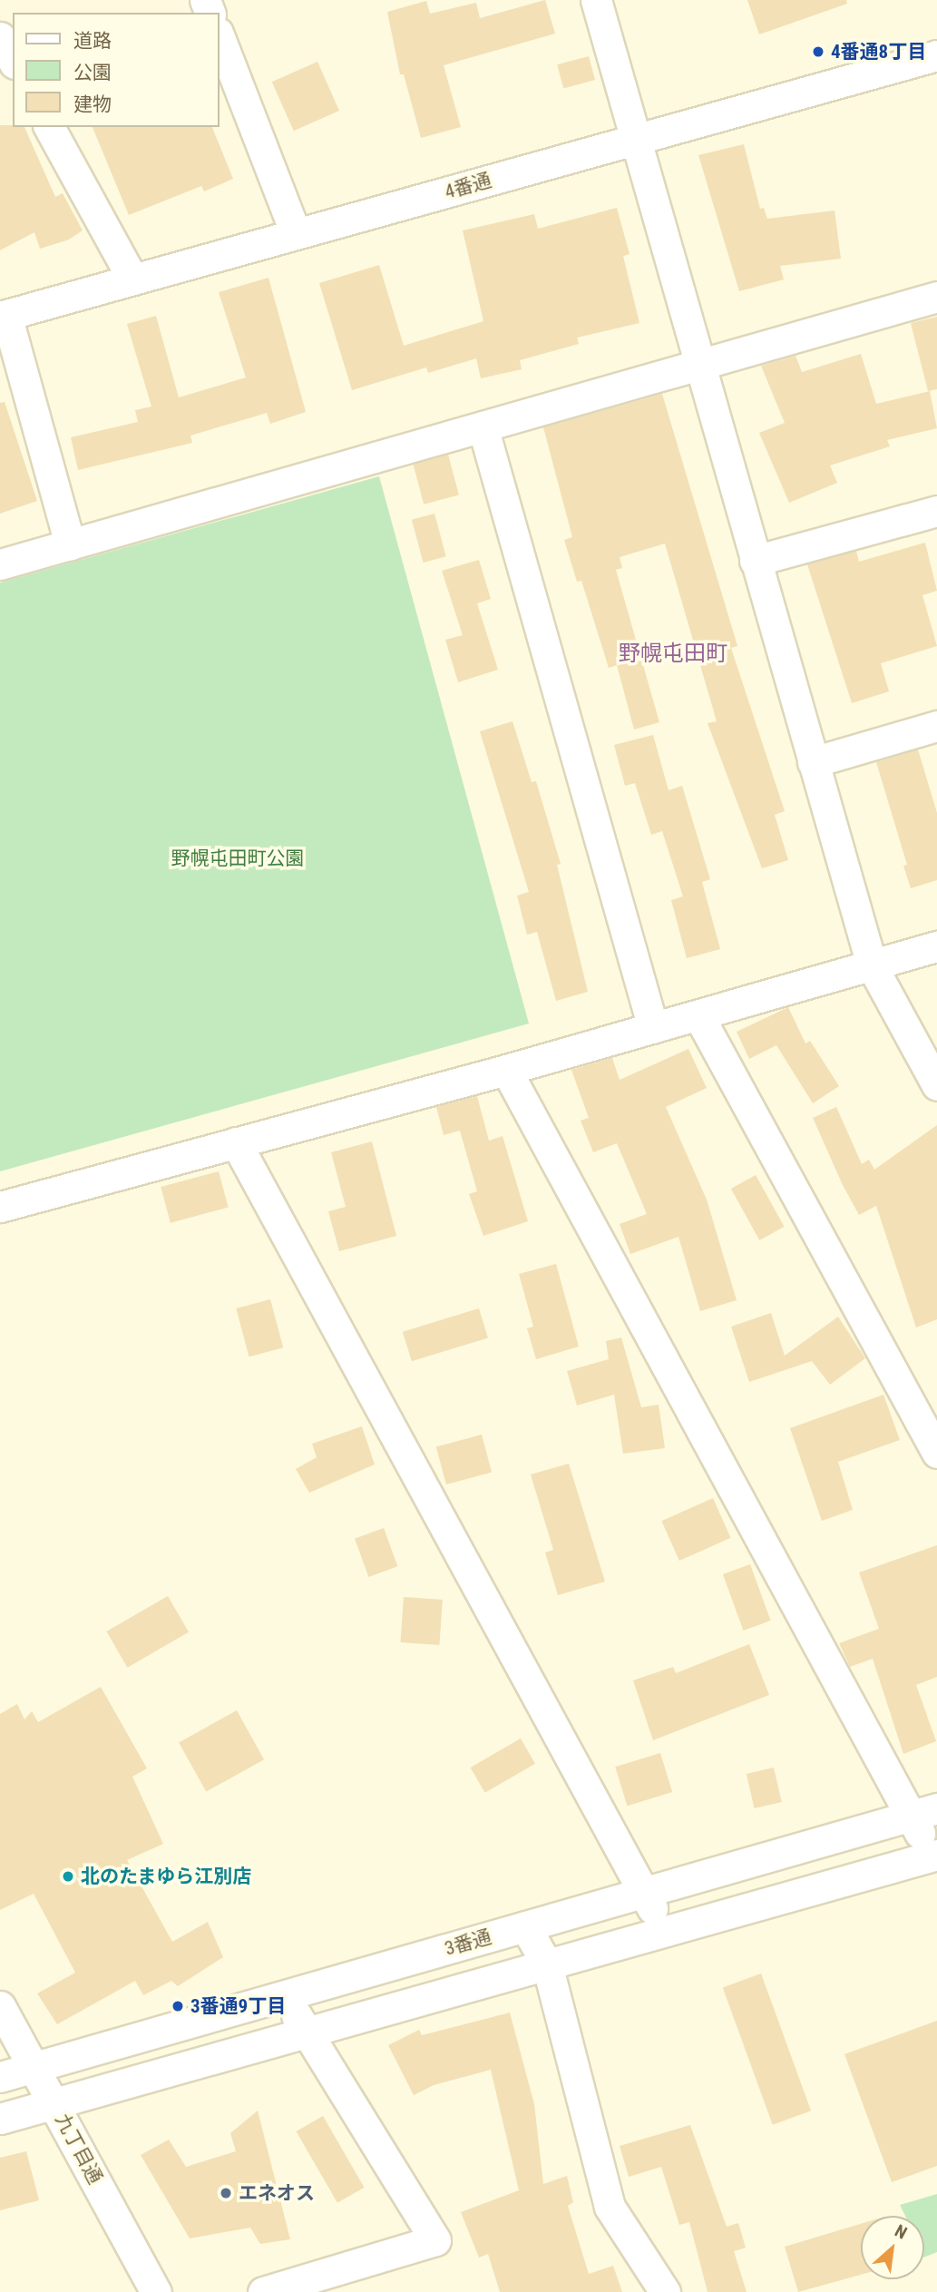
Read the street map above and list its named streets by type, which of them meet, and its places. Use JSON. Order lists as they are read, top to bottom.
{
  "streets": {
    "street": ["4番通", "3番通", "九丁目通"]
  },
  "crossings": [
    ["3番通", "九丁目通"]
  ],
  "districts": ["野幌屯田町"],
  "parks": ["野幌屯田町公園"],
  "places": [
    "4番通8丁目",
    "北のたまゆら江別店",
    "3番通9丁目",
    "エネオス"
  ],
  "legend": ["道路", "公園", "建物"],
  "north": "top right"
}
